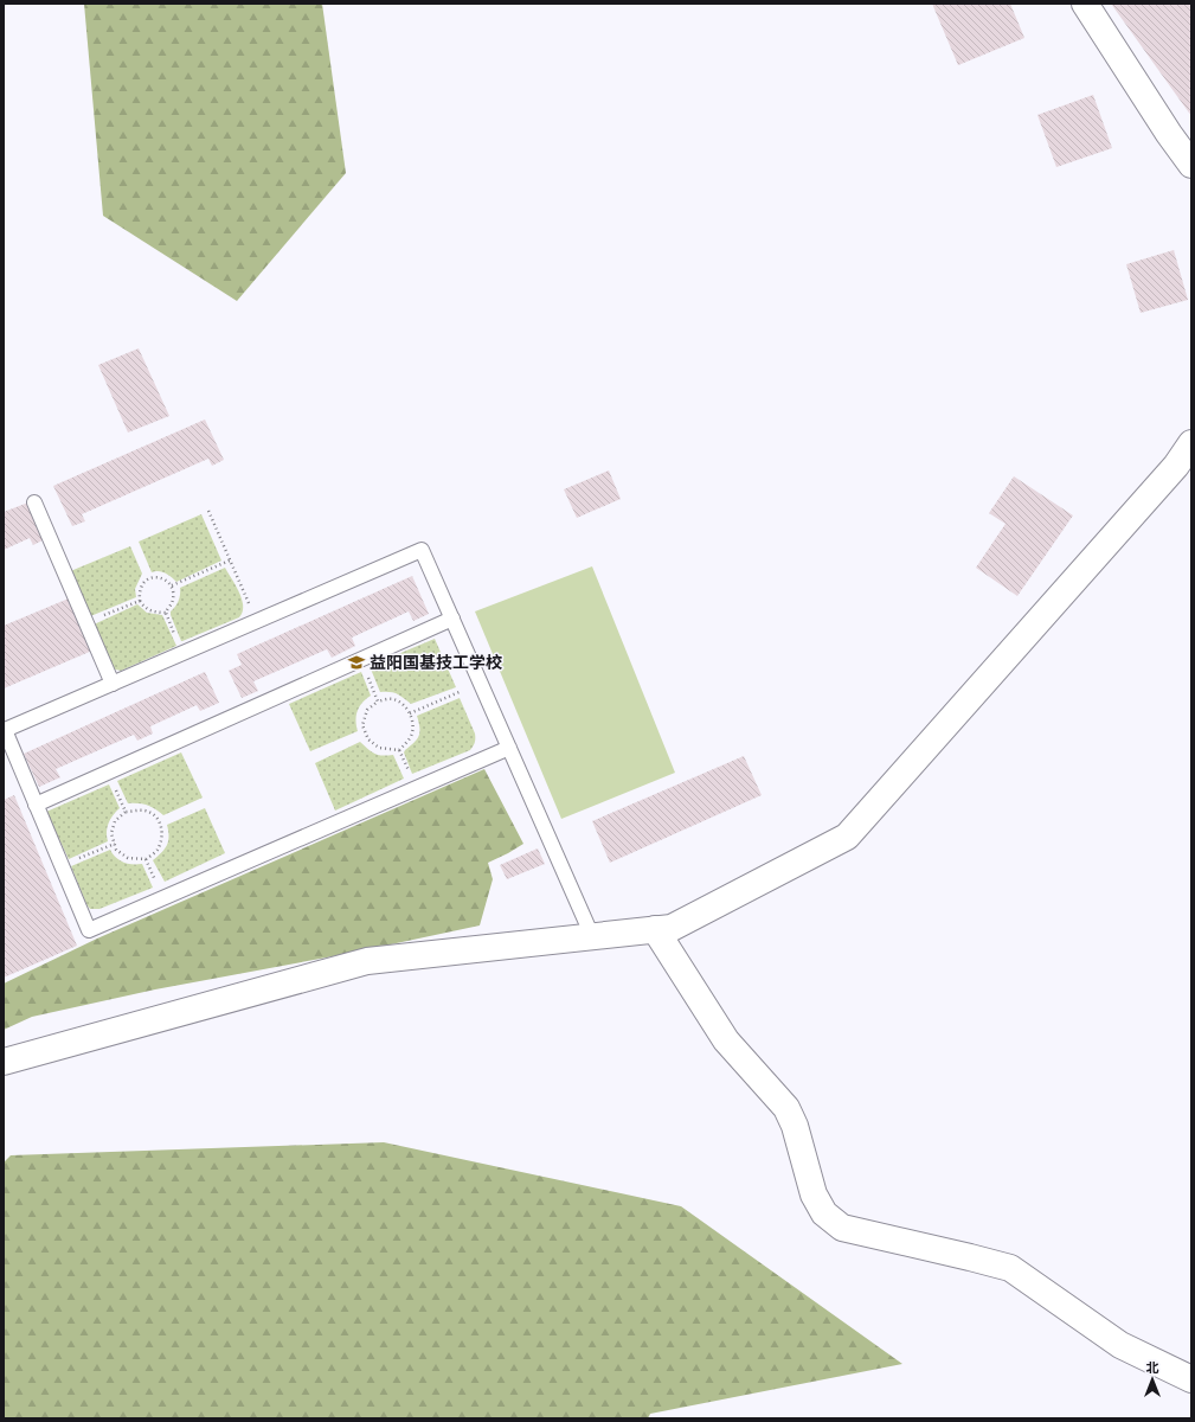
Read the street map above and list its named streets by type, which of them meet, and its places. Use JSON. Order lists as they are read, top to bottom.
{
  "places": {
    "school or university": ["益阳国基技工学校"]
  },
  "north": "top"
}
